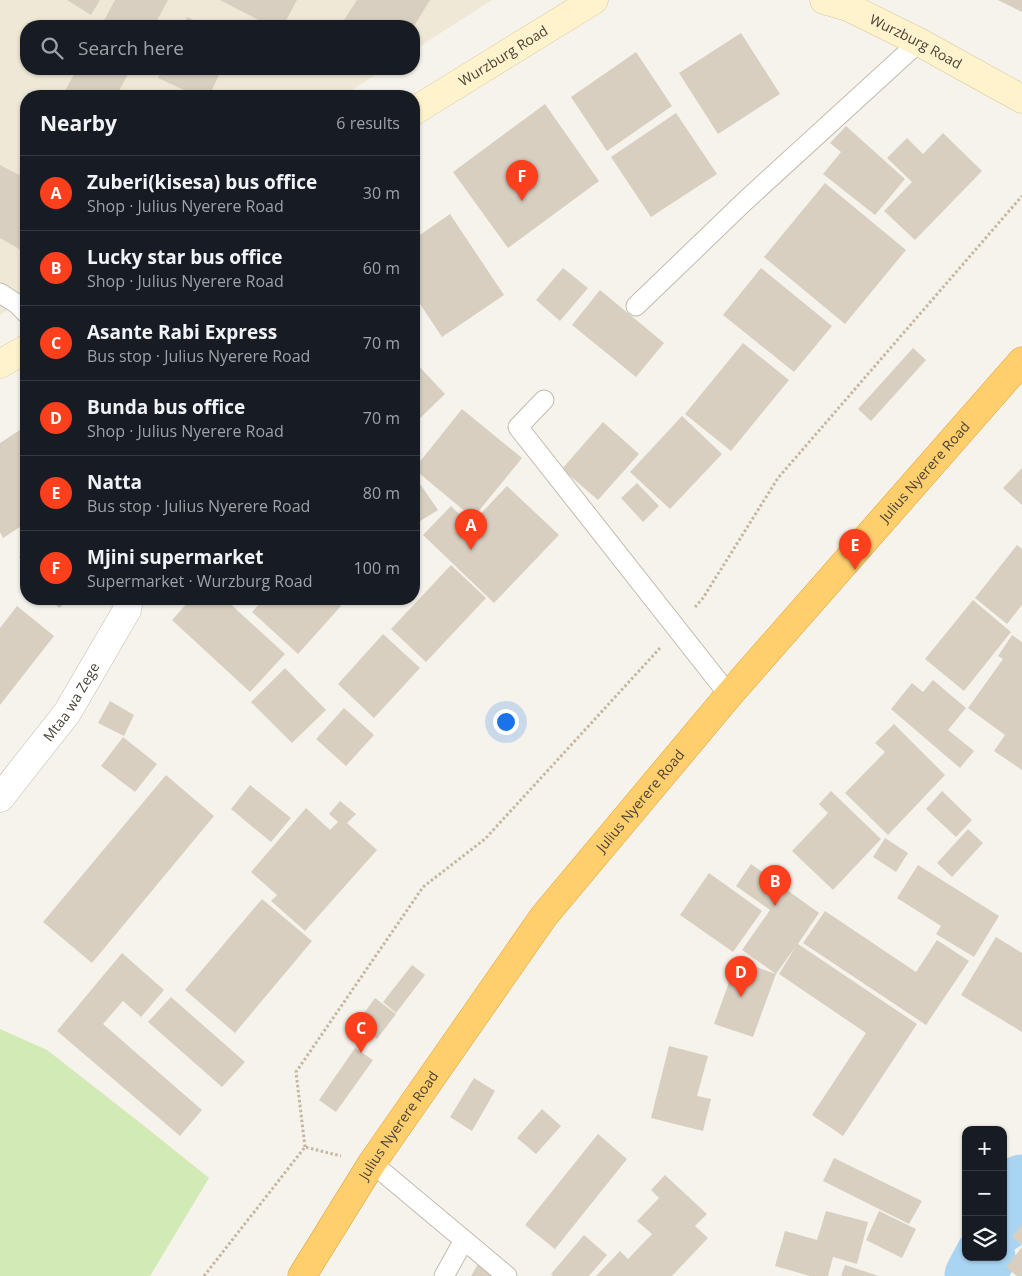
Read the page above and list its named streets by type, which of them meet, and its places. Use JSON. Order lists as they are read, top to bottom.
{
  "streets": {
    "highway": ["Julius Nyerere Road"],
    "main road": ["Wurzburg Road"],
    "street": ["Mtaa wa Zege"]
  },
  "page": {
    "search": "Search here",
    "heading": ["Nearby", "6 results"],
    "list": [
      {
        "mark": "A",
        "name": "Zuberi(kisesa) bus office",
        "note": "Shop · Julius Nyerere Road",
        "value": "30 m"
      },
      {
        "mark": "B",
        "name": "Lucky star bus office",
        "note": "Shop · Julius Nyerere Road",
        "value": "60 m"
      },
      {
        "mark": "C",
        "name": "Asante Rabi Express",
        "note": "Bus stop · Julius Nyerere Road",
        "value": "70 m"
      },
      {
        "mark": "D",
        "name": "Bunda bus office",
        "note": "Shop · Julius Nyerere Road",
        "value": "70 m"
      },
      {
        "mark": "E",
        "name": "Natta",
        "note": "Bus stop · Julius Nyerere Road",
        "value": "80 m"
      },
      {
        "mark": "F",
        "name": "Mjini supermarket",
        "note": "Supermarket · Wurzburg Road",
        "value": "100 m"
      }
    ],
    "pins": [
      "F",
      "A",
      "E",
      "B",
      "D",
      "C"
    ],
    "map_buttons": ["+", "−"]
  }
}
